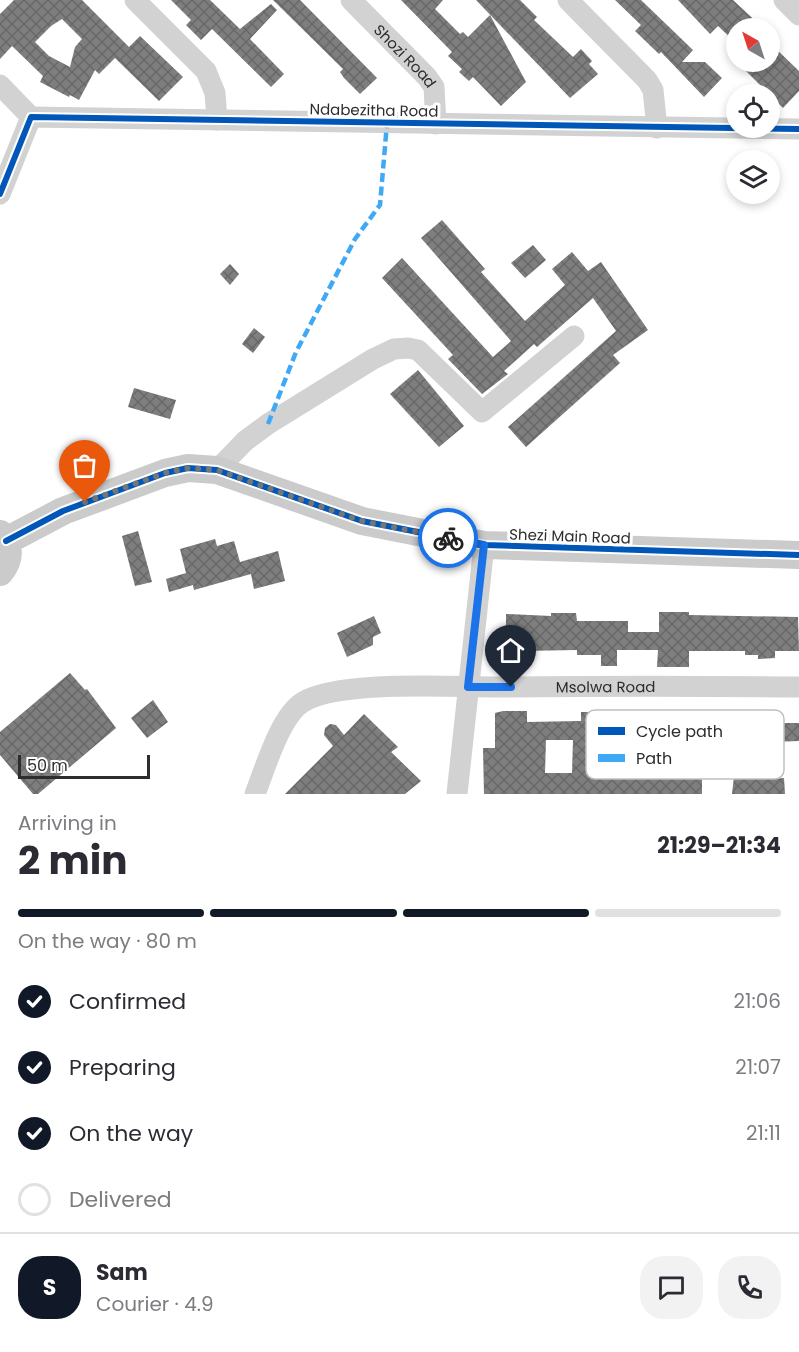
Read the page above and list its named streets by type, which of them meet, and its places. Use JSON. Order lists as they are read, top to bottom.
{
  "streets": {
    "street": [
      "Shozi Road",
      "Ndabezitha Road",
      "Shezi Main Road",
      "Msolwa Road"
    ]
  },
  "crossings": [
    ["Shozi Road", "Ndabezitha Road"]
  ],
  "legend": ["Cycle path", "Path"],
  "scale_bar": "50 m",
  "north": "top left",
  "page": {
    "scale": "50 m",
    "heading": ["2 min", "Arriving in", "21:29–21:34"],
    "panel": ["Sam", "Courier · 4.9"],
    "bar": "On the way · 80 m",
    "list": [
      ["Confirmed", "21:06"],
      ["Preparing", "21:07"],
      ["On the way", "21:11"],
      "Delivered"
    ],
    "round": "S"
  }
}
